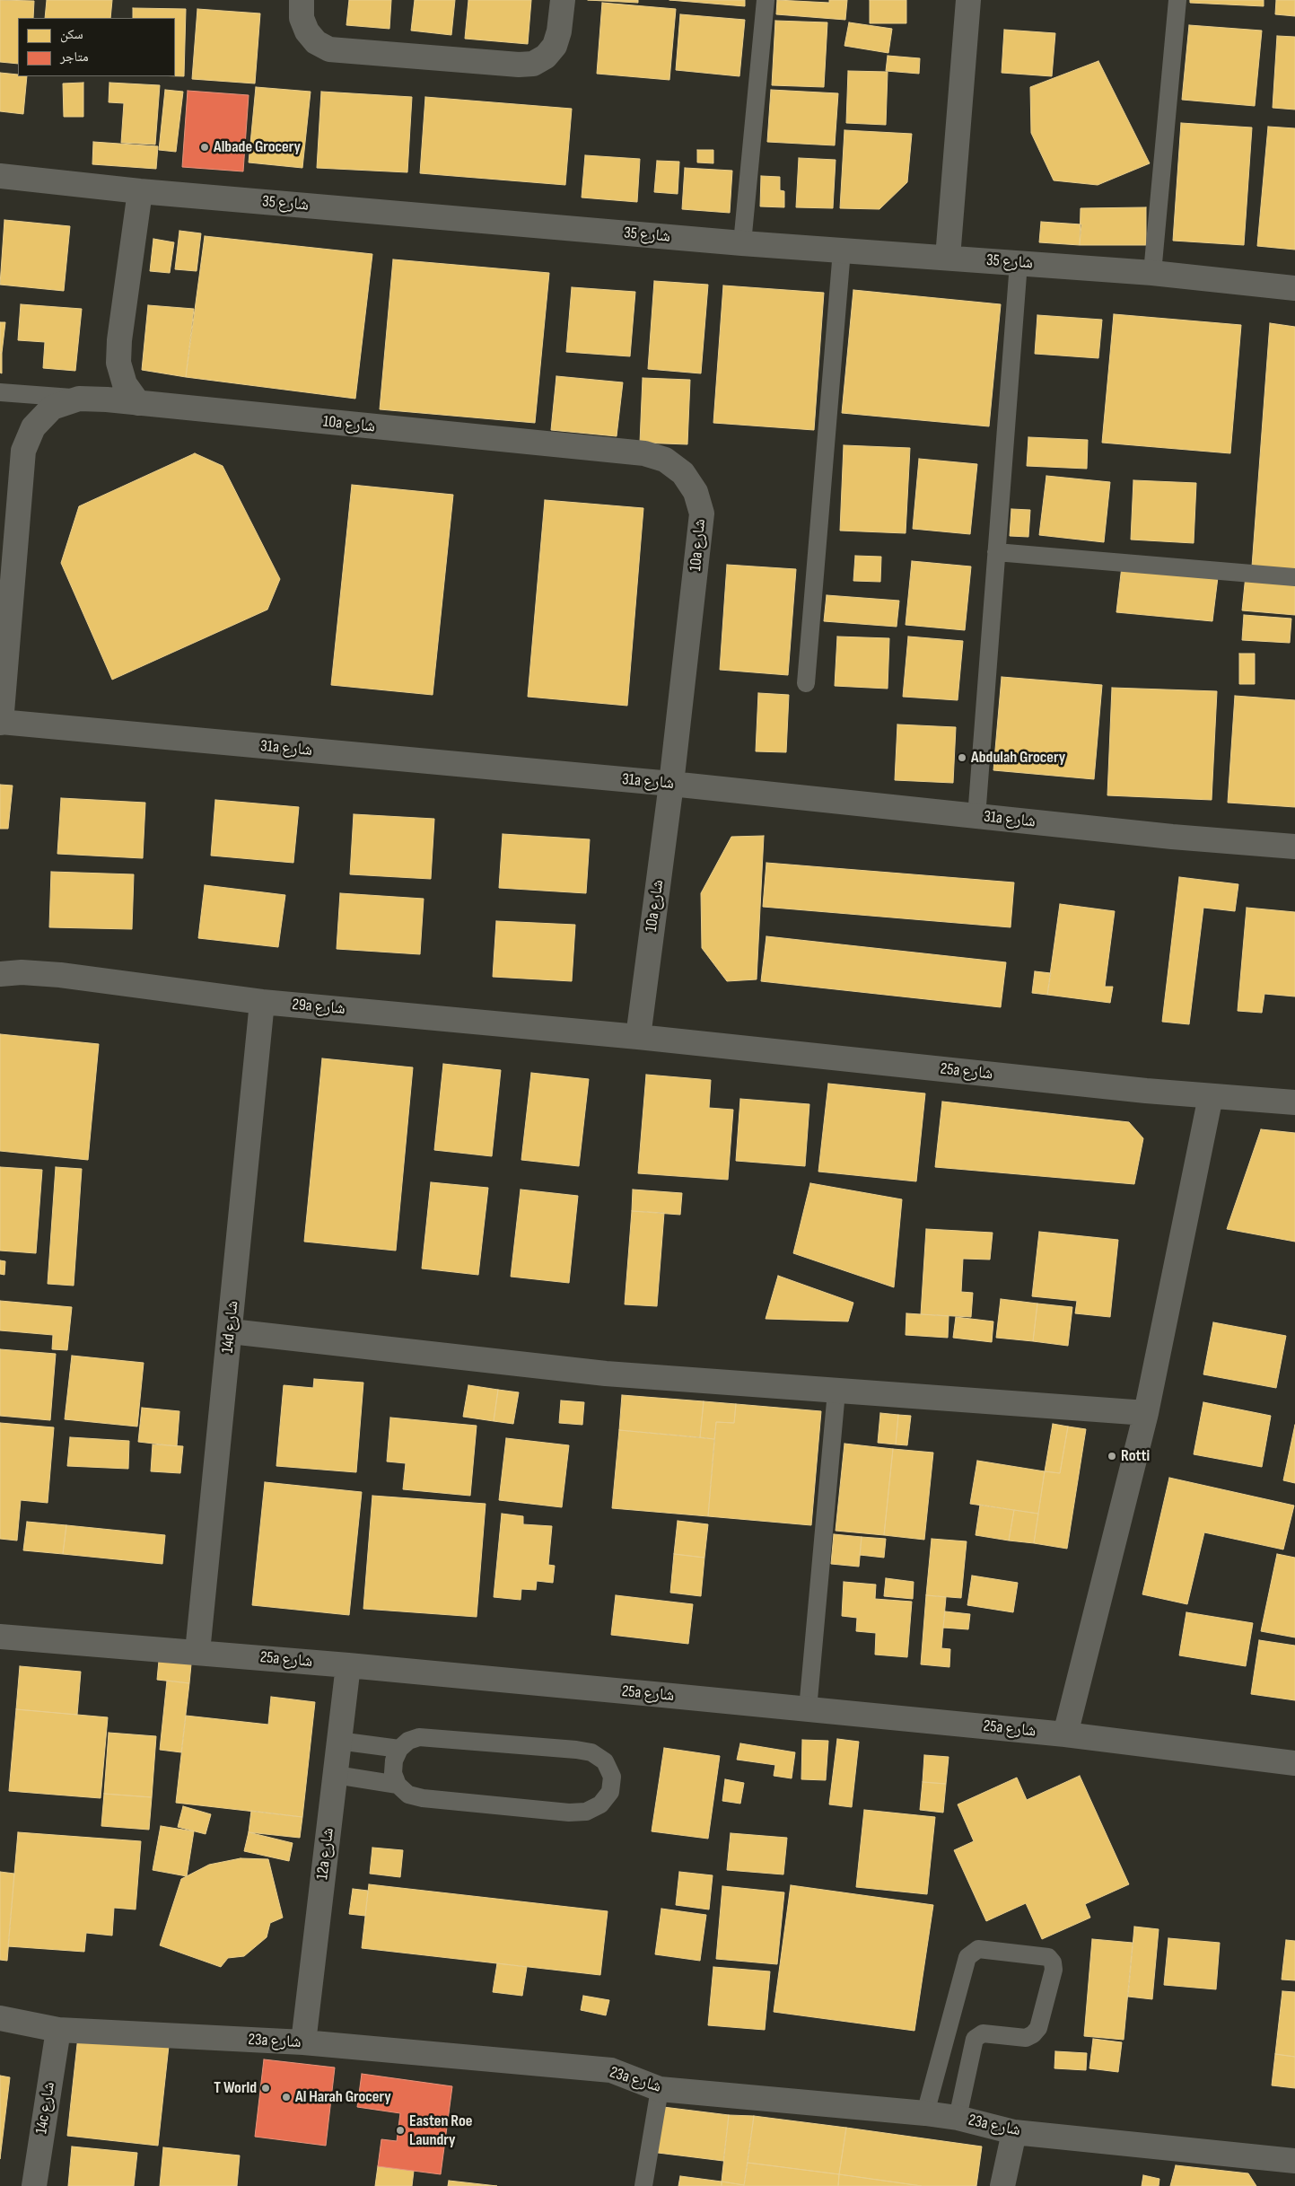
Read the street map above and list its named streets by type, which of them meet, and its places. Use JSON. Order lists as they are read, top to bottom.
{
  "streets": {
    "street": [
      "شارع 35",
      "10a شارع",
      "31a شارع",
      "29a شارع",
      "25a شارع",
      "14d شارع",
      "12a شارع",
      "23a شارع",
      "14c شارع"
    ]
  },
  "crossings": [
    ["10a شارع", "31a شارع"],
    ["10a شارع", "29a شارع"],
    ["10a شارع", "25a شارع"],
    ["29a شارع", "25a شارع"],
    ["29a شارع", "14d شارع"],
    ["25a شارع", "14d شارع"],
    ["25a شارع", "12a شارع"],
    ["12a شارع", "23a شارع"],
    ["23a شارع", "14c شارع"]
  ],
  "places": [
    "Albade Grocery",
    "Abdulah Grocery",
    "Rotti",
    "T World",
    "Al Harah Grocery",
    "Easten Roe Laundry"
  ],
  "legend": ["سكن", "متاجر"]
}
